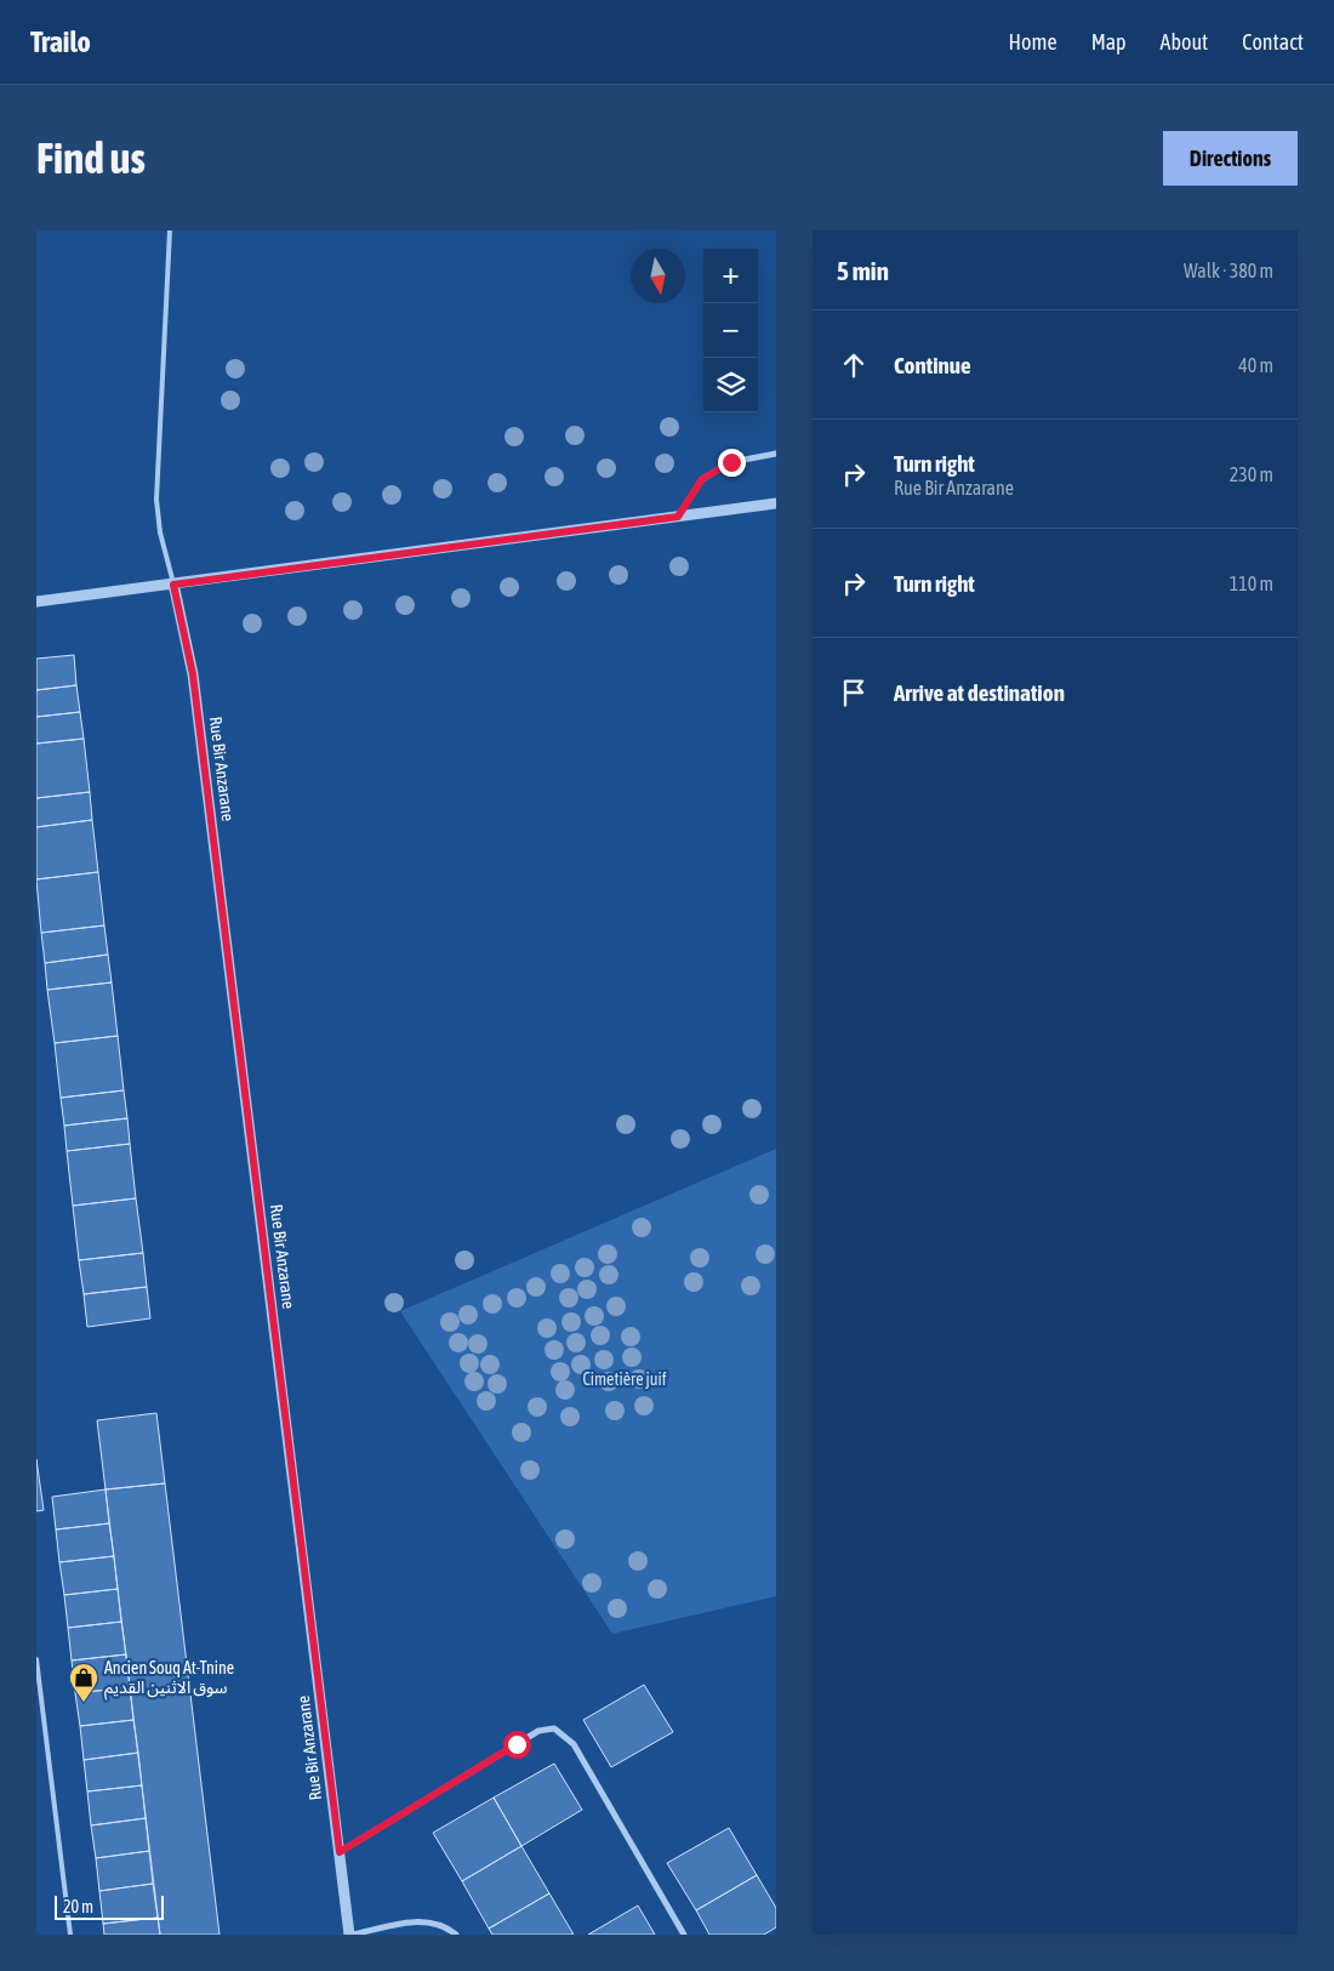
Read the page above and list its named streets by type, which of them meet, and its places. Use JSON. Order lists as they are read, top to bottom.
{
  "streets": {
    "street": ["Rue Bir Anzarane"]
  },
  "parks": ["Cimetière juif"],
  "places": {
    "shop": ["Ancien Souq At-Tnine سوق الاثنين القديم"]
  },
  "scale_bar": "20 m",
  "north": "bottom",
  "page": {
    "header": "Trailo",
    "nav": [
      "Home",
      "Map",
      "About",
      "Contact"
    ],
    "buttons": "Directions",
    "title": "Find us",
    "heading": ["5 min", "Walk · 380 m"],
    "map_buttons": ["+", "−"],
    "list": [
      ["Continue", "40 m"],
      ["Turn right", "Rue Bir Anzarane", "230 m"],
      ["Turn right", "110 m"],
      "Arrive at destination"
    ],
    "scale": "20 m"
  }
}
